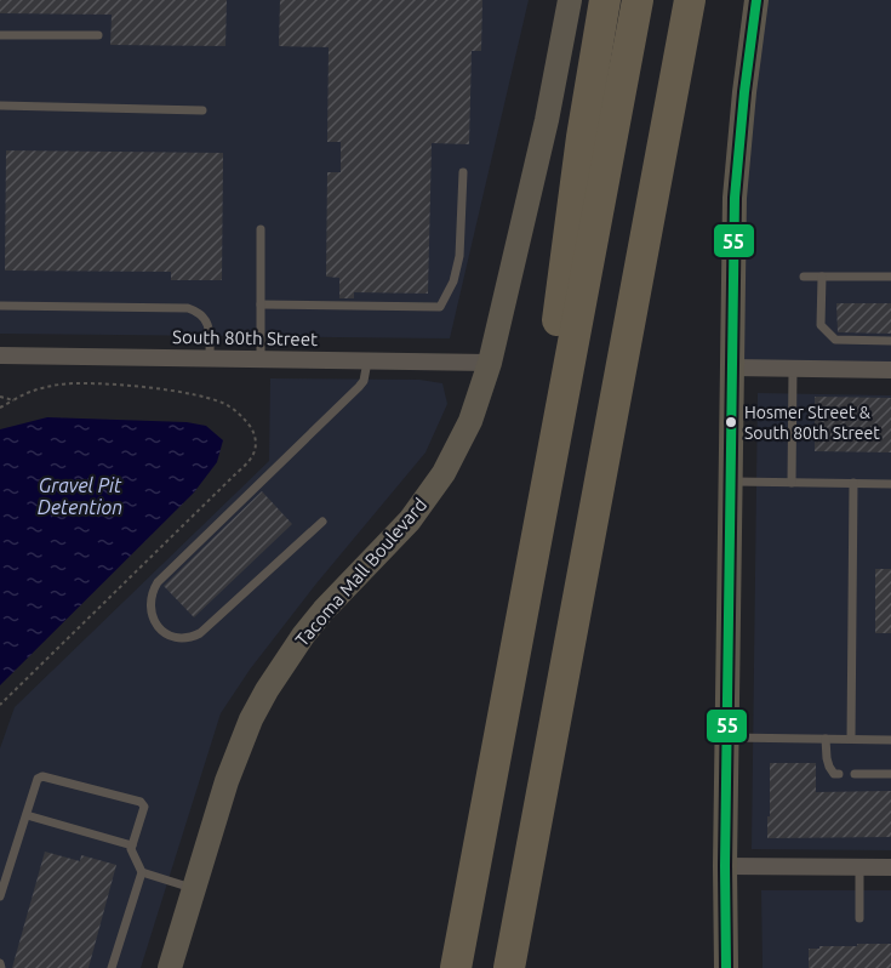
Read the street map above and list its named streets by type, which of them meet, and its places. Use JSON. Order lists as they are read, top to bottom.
{
  "streets": {
    "main road": ["Tacoma Mall Boulevard"],
    "street": ["South 80th Street"]
  },
  "crossings": [
    ["South 80th Street", "Tacoma Mall Boulevard"]
  ],
  "water": ["Gravel Pit Detention"],
  "places": ["Hosmer Street & South 80th Street"],
  "lines": ["transit line 55"]
}
